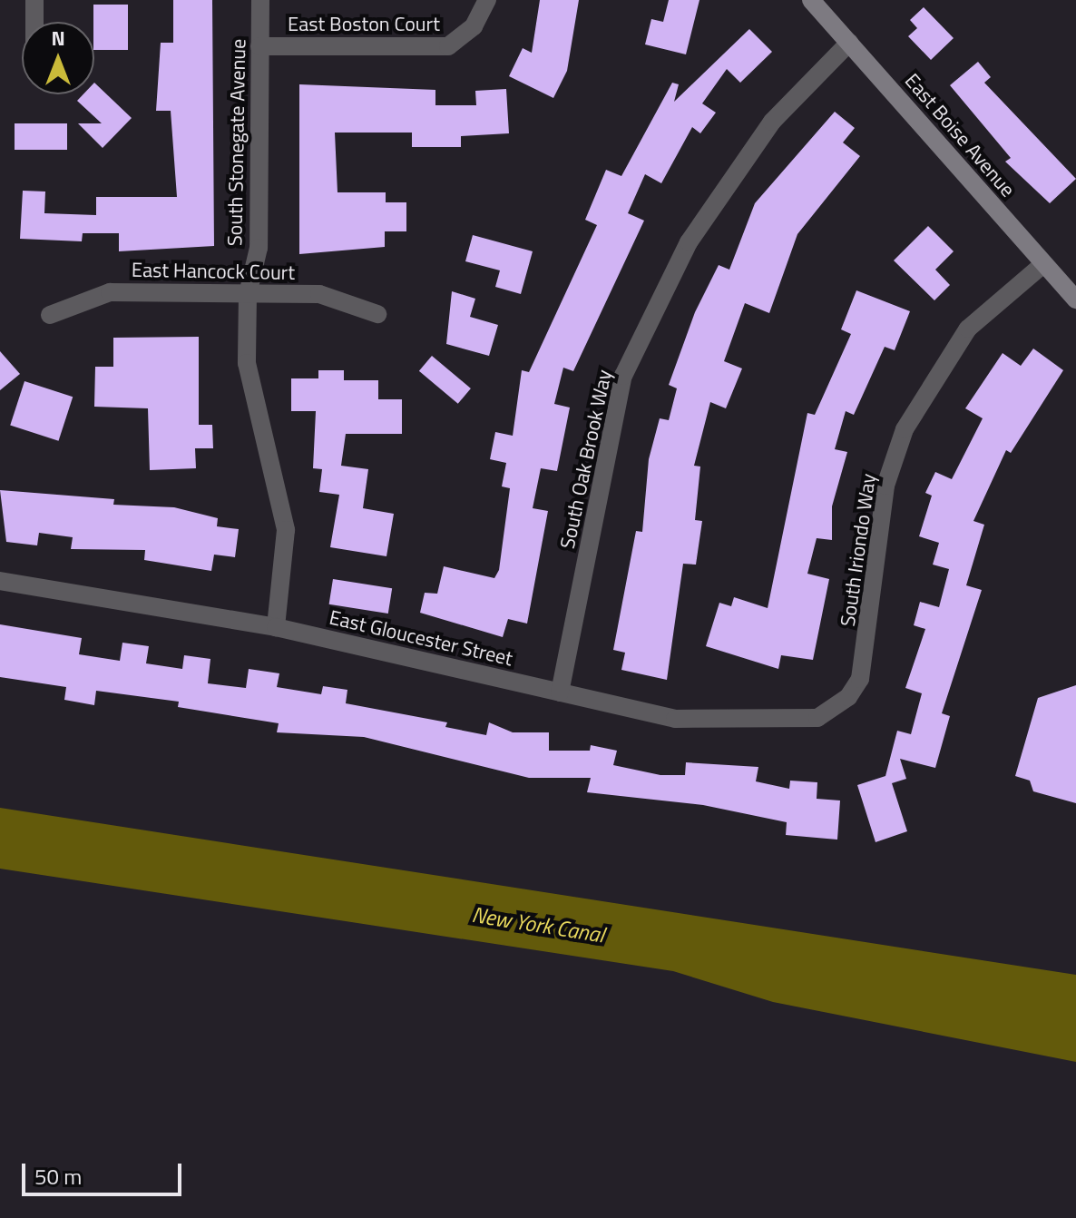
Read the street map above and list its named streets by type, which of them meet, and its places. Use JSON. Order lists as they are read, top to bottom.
{
  "streets": {
    "street": [
      "East Boston Court",
      "East Boise Avenue",
      "South Stonegate Avenue",
      "East Hancock Court",
      "South Oak Brook Way",
      "South Iriondo Way",
      "East Gloucester Street"
    ]
  },
  "crossings": [
    ["East Boston Court", "South Stonegate Avenue"],
    ["East Boise Avenue", "South Oak Brook Way"],
    ["East Boise Avenue", "South Iriondo Way"],
    ["South Stonegate Avenue", "East Hancock Court"],
    ["South Stonegate Avenue", "East Gloucester Street"],
    ["South Oak Brook Way", "East Gloucester Street"],
    ["South Iriondo Way", "East Gloucester Street"]
  ],
  "water": ["New York Canal"],
  "scale_bar": "50 m",
  "north": "top"
}
